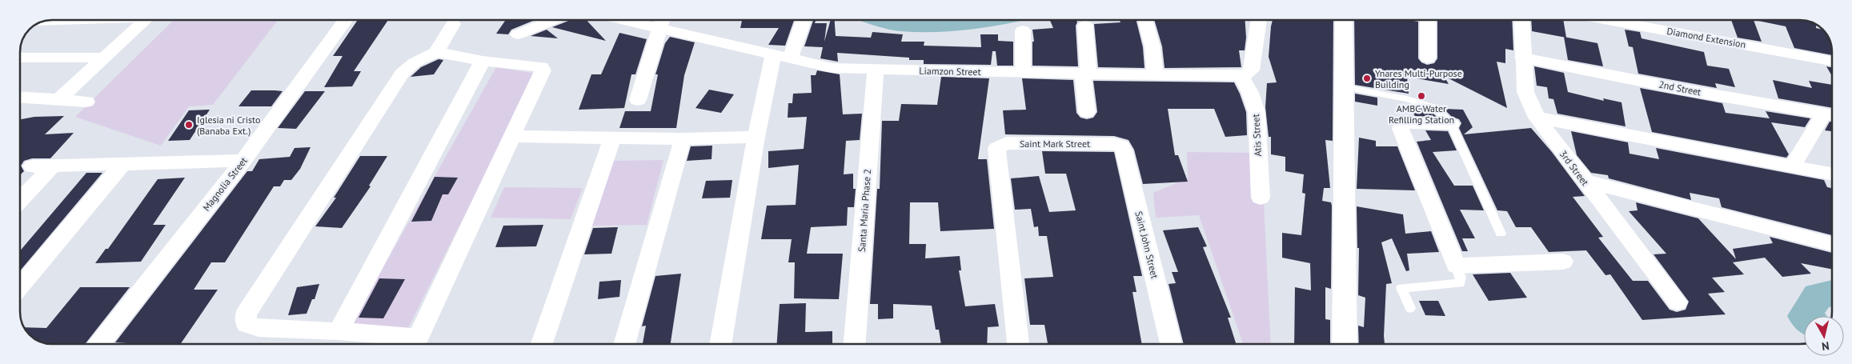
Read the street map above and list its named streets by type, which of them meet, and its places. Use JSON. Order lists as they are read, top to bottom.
{
  "streets": {
    "street": [
      "Diamond Extension",
      "Liamzon Street",
      "2nd Street",
      "Atis Street",
      "Saint Mark Street",
      "3rd Street",
      "Magnolia Street",
      "Santa Maria Phase 2",
      "Saint John Street"
    ]
  },
  "crossings": [
    ["Liamzon Street", "Atis Street"],
    ["Liamzon Street", "Santa Maria Phase 2"],
    ["2nd Street", "3rd Street"],
    ["Saint Mark Street", "Saint John Street"]
  ],
  "places": ["Ynares Multi-Purpose Building", "AMBC Water Refilling Station", "Iglesia ni Cristo (Banaba Ext.)"],
  "north": "bottom"
}
